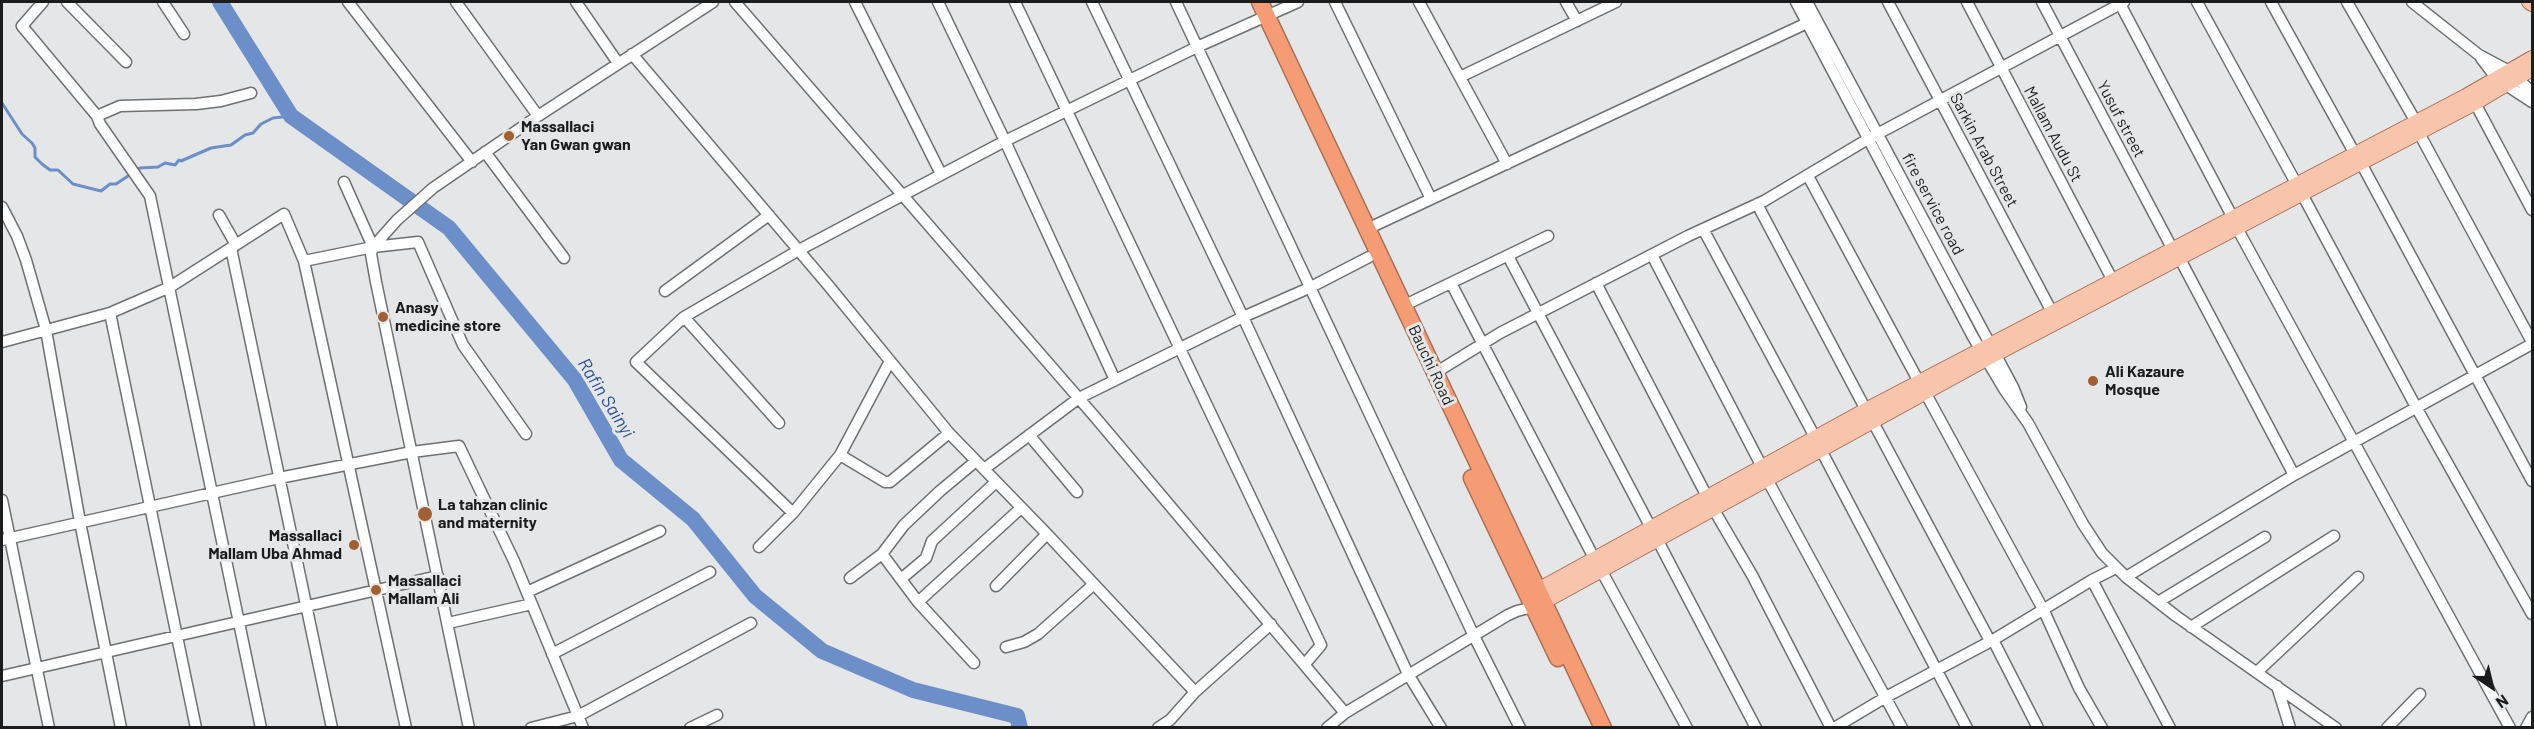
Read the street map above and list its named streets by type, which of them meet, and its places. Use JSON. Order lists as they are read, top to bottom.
{
  "streets": {
    "highway": ["Bauchi Road"],
    "street": [
      "Yusuf street",
      "Mallam Audu St",
      "Sarkin Arab Street",
      "fire service road"
    ]
  },
  "water": ["Rafin Sainyi"],
  "places": [
    "Massallaci Yan Gwan gwan",
    "Anasy medicine store",
    "Ali Kazaure Mosque",
    "La tahzan clinic and maternity",
    "Massallaci Mallam Uba Ahmad",
    "Massallaci Mallam Ali"
  ],
  "north": "bottom right"
}
